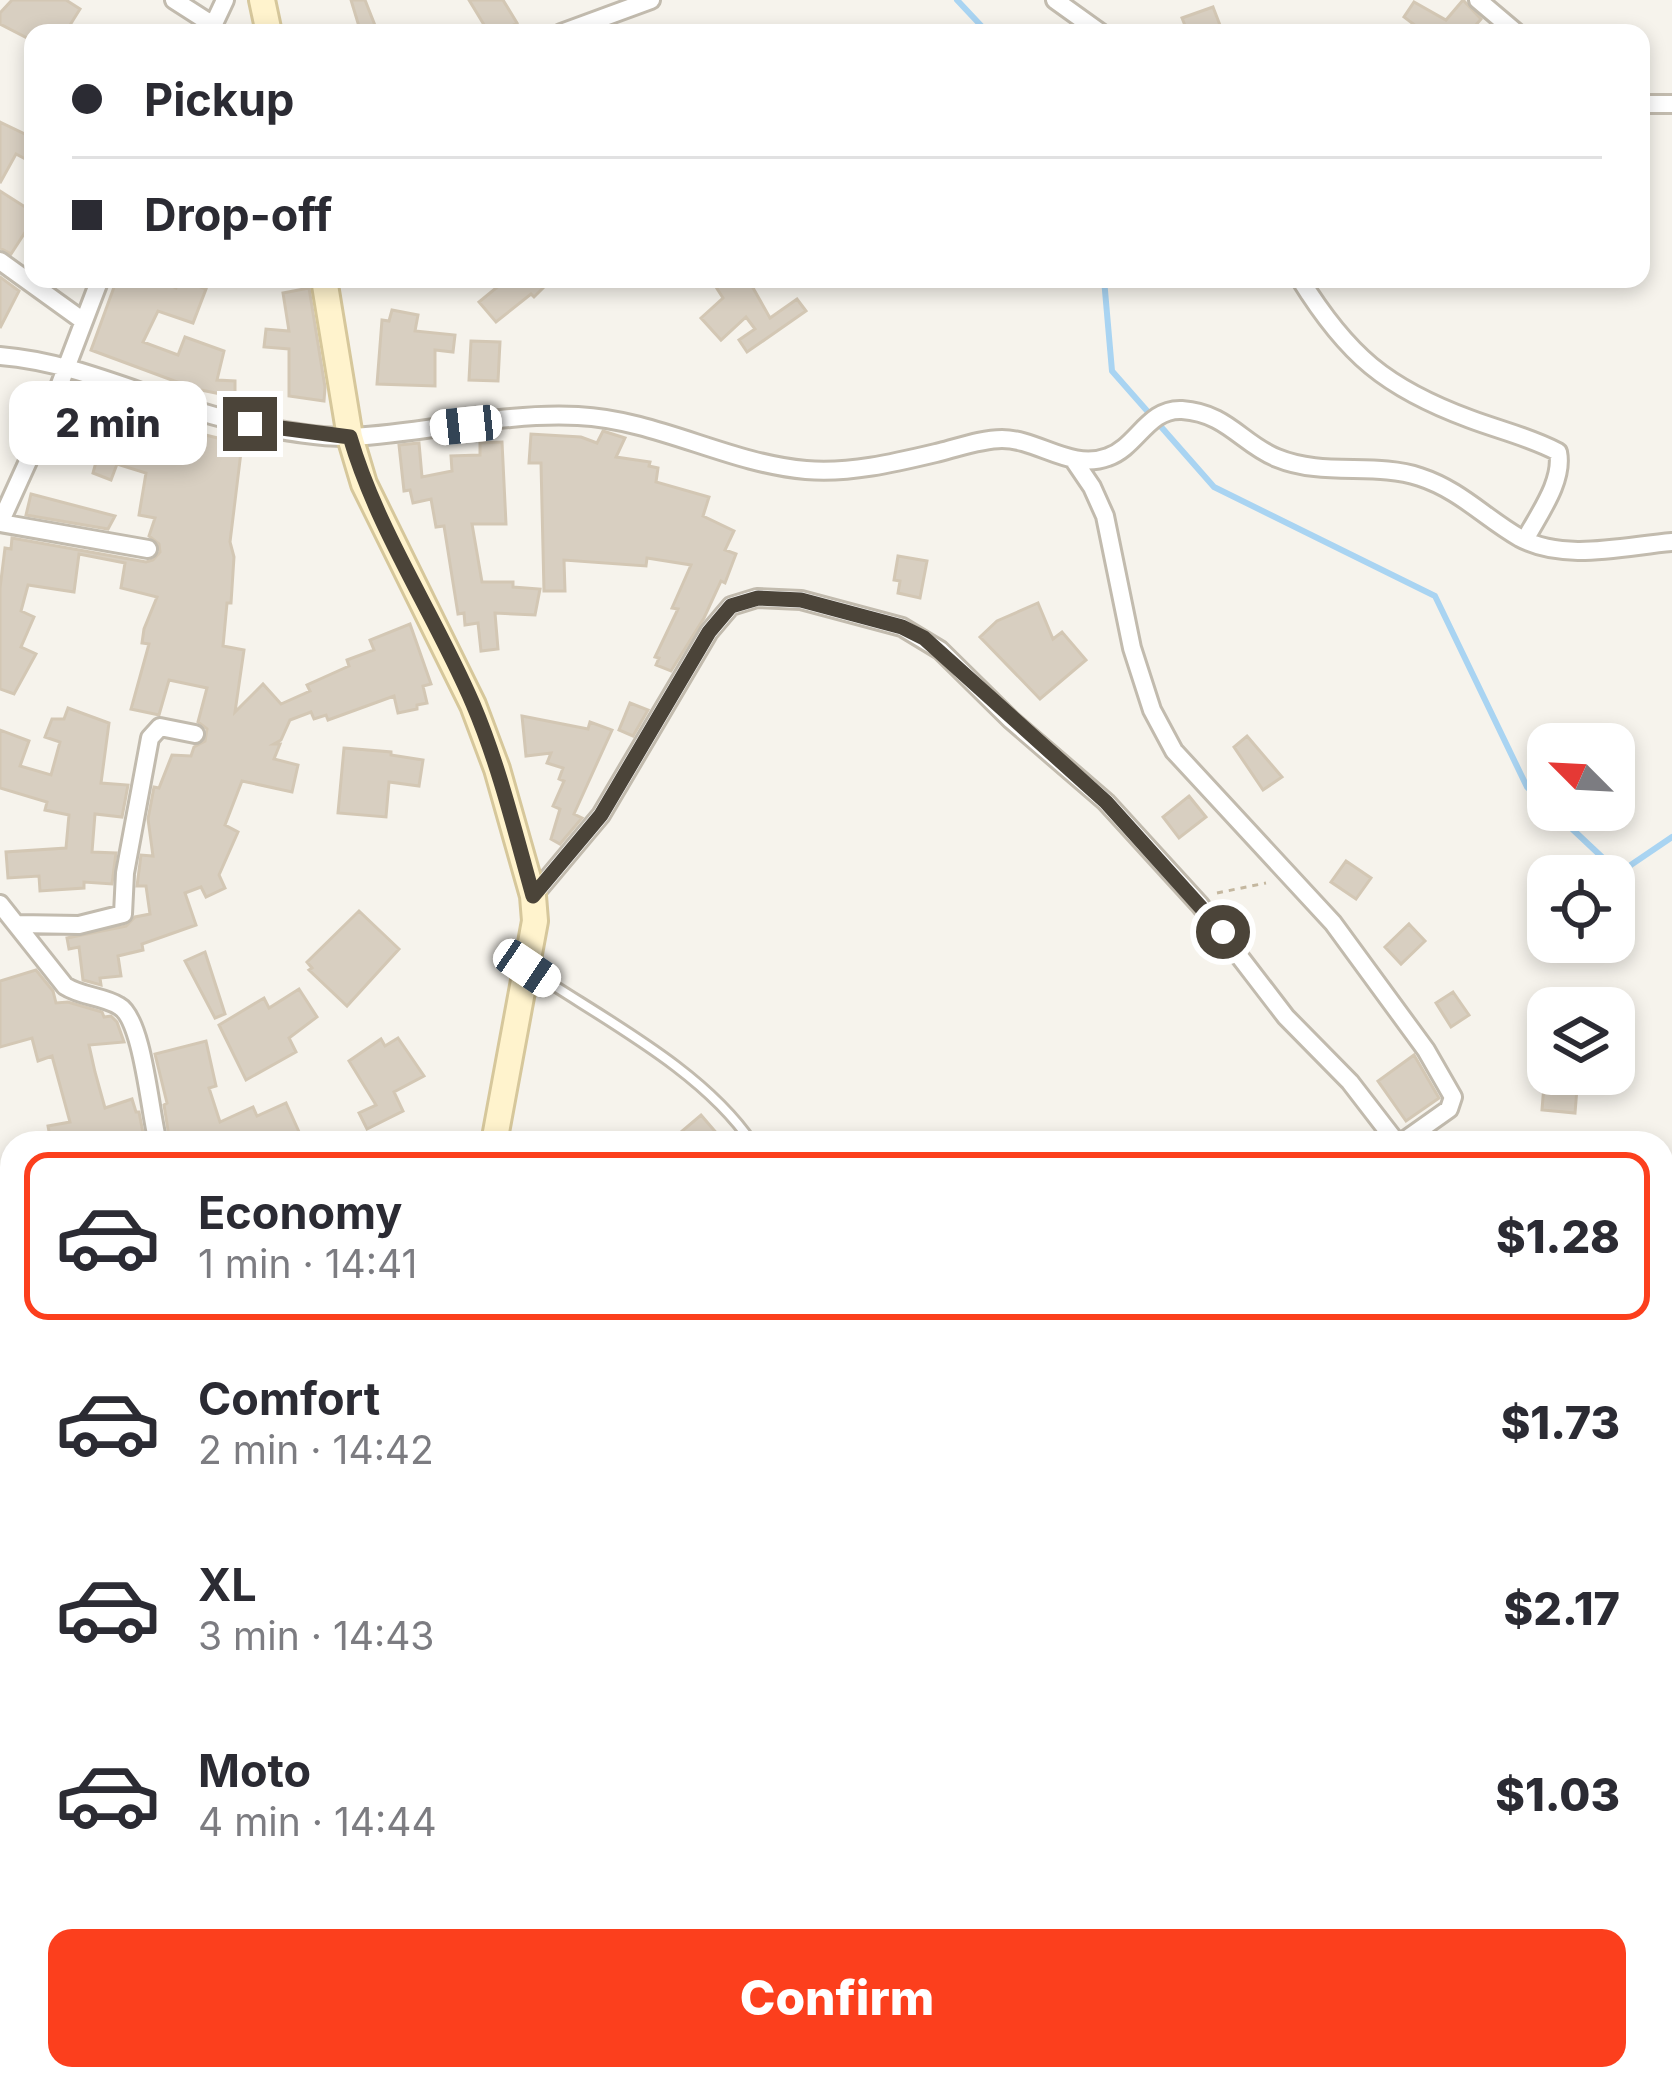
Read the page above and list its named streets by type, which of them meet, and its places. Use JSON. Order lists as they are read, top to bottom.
{
  "north": "top left",
  "page": {
    "banner": ["Pickup", "Drop-off"],
    "bubble": "2 min",
    "list": [
      {
        "name": "Economy",
        "note": "1 min · 14:41",
        "value": "$1.28"
      },
      {
        "name": "Comfort",
        "note": "2 min · 14:42",
        "value": "$1.73"
      },
      {
        "name": "XL",
        "note": "3 min · 14:43",
        "value": "$2.17"
      },
      {
        "name": "Moto",
        "note": "4 min · 14:44",
        "value": "$1.03"
      }
    ],
    "buttons": "Confirm"
  }
}
